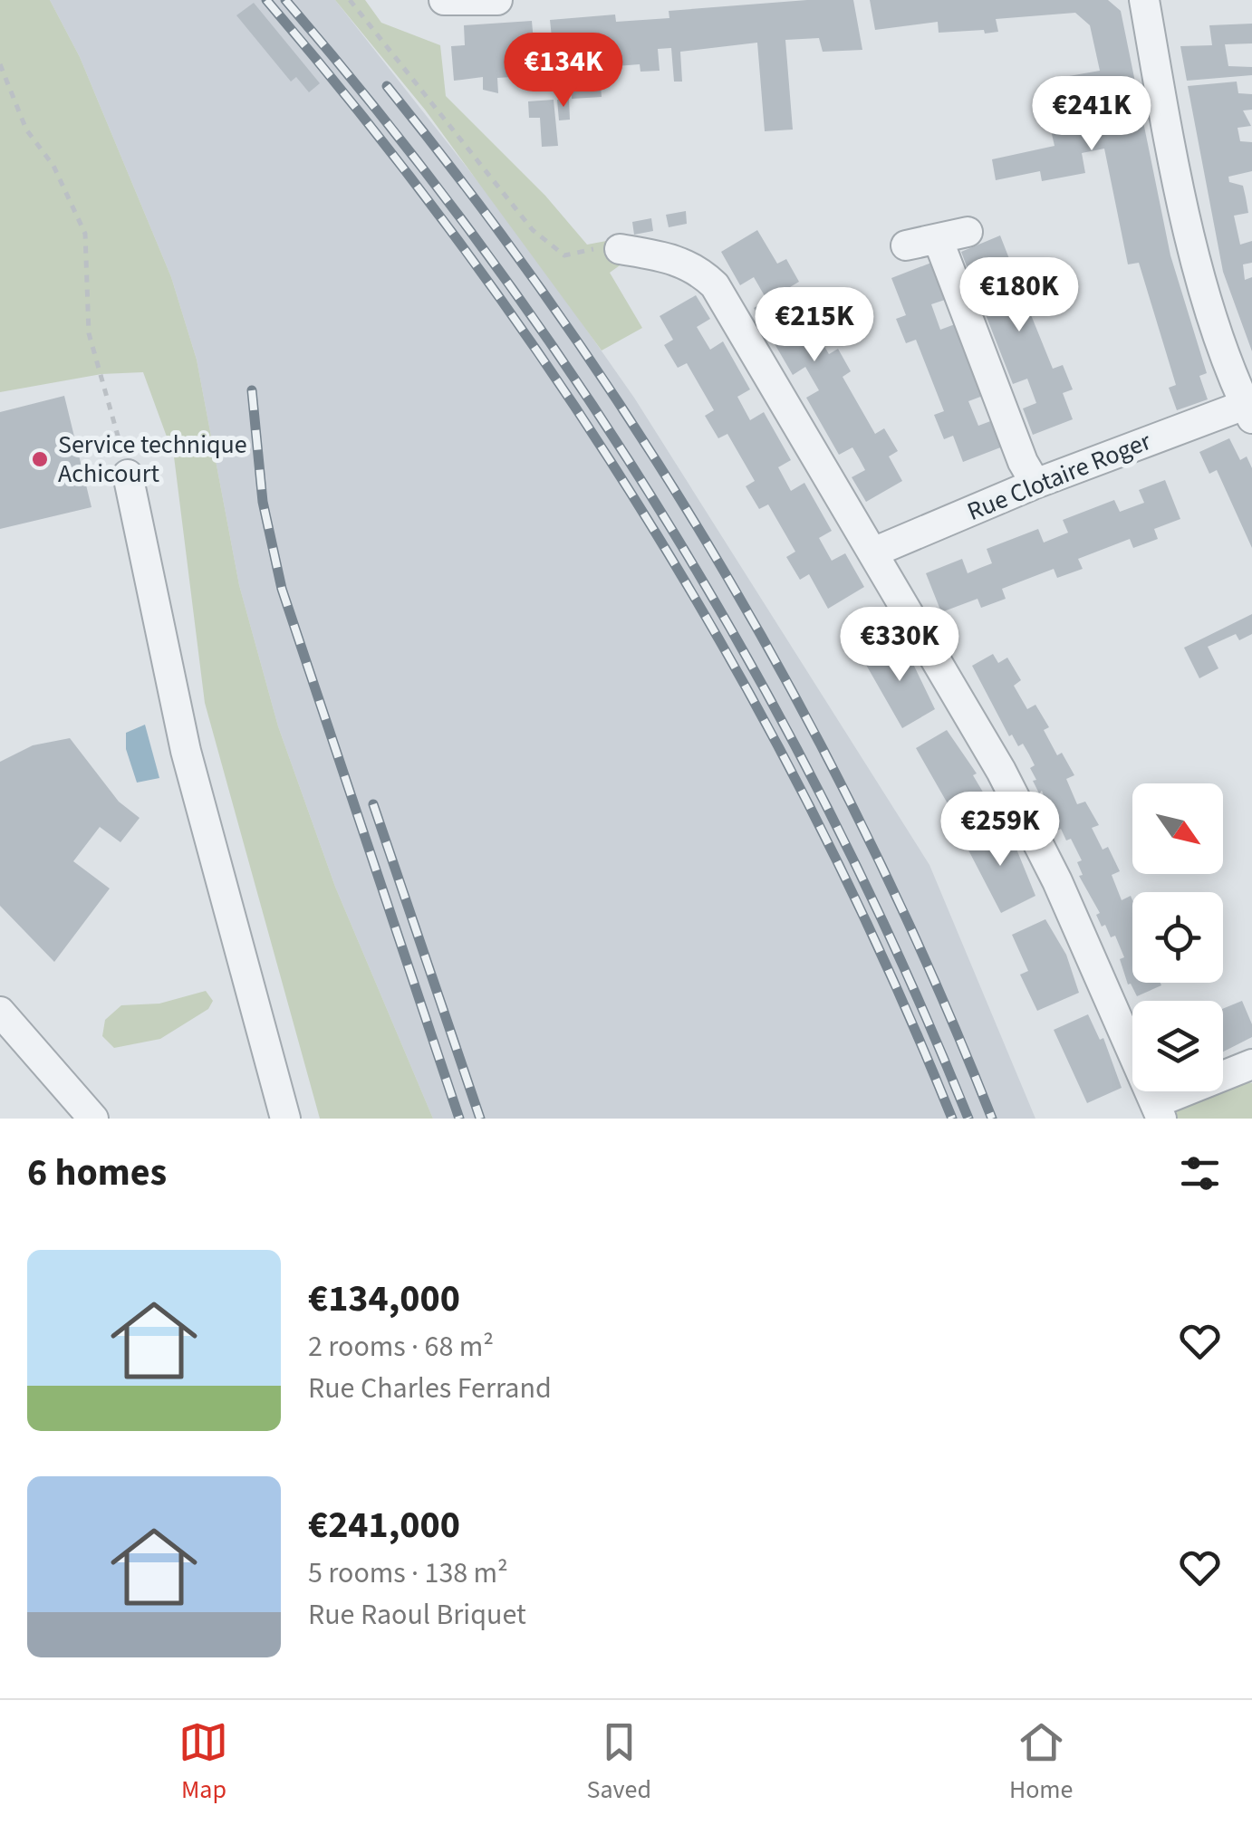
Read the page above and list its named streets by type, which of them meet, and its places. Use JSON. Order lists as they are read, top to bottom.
{
  "streets": {
    "street": ["Rue Clotaire Roger"]
  },
  "places": ["Service technique Achicourt"],
  "north": "bottom right",
  "page": {
    "price": [
      "€134K",
      "€241K",
      "€180K",
      "€215K",
      "€330K",
      "€259K"
    ],
    "heading": "6 homes",
    "list": [
      {
        "name": "€134,000",
        "note": "2 rooms · 68 m² · Rue Charles Ferrand"
      },
      {
        "name": "€241,000",
        "note": "5 rooms · 138 m² · Rue Raoul Briquet"
      }
    ],
    "tabs": ["Map", "Saved", "Home"]
  }
}
